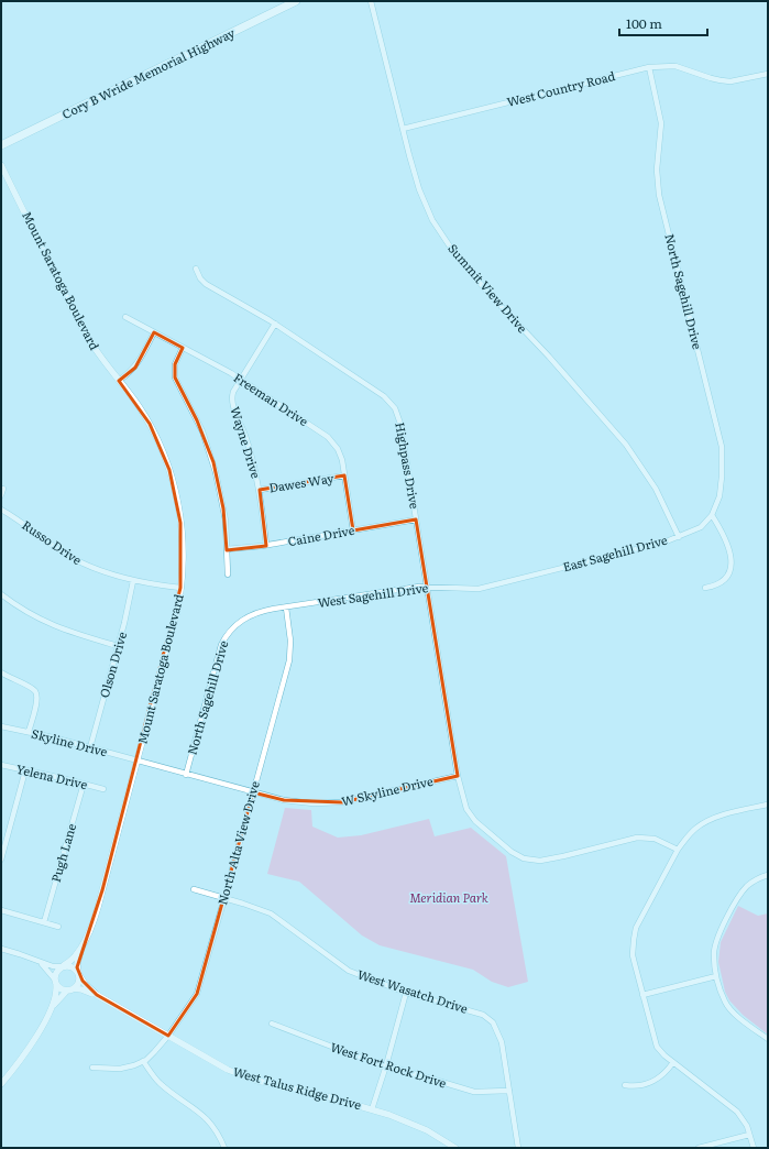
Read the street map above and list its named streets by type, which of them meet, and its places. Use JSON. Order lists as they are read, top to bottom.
{
  "streets": {
    "highway": ["Cory B Wride Memorial Highway"],
    "street": [
      "West Country Road",
      "Mount Saratoga Boulevard",
      "Summit View Drive",
      "North Sagehill Drive",
      "Freeman Drive",
      "Wayne Drive",
      "Highpass Drive",
      "Dawes Way",
      "Caine Drive",
      "Russo Drive",
      "East Sagehill Drive",
      "West Sagehill Drive",
      "Olson Drive",
      "Skyline Drive",
      "Yelena Drive",
      "W Skyline Drive",
      "North Alta View Drive",
      "Pugh Lane",
      "West Wasatch Drive",
      "West Fort Rock Drive",
      "West Talus Ridge Drive"
    ]
  },
  "crossings": [
    ["West Country Road", "Summit View Drive"],
    ["West Country Road", "North Sagehill Drive"],
    ["Mount Saratoga Boulevard", "Russo Drive"],
    ["Mount Saratoga Boulevard", "Skyline Drive"],
    ["Mount Saratoga Boulevard", "W Skyline Drive"],
    ["Mount Saratoga Boulevard", "West Talus Ridge Drive"],
    ["Summit View Drive", "East Sagehill Drive"],
    ["North Sagehill Drive", "East Sagehill Drive"],
    ["North Sagehill Drive", "West Sagehill Drive"],
    ["North Sagehill Drive", "W Skyline Drive"],
    ["North Sagehill Drive", "North Alta View Drive"],
    ["Freeman Drive", "Wayne Drive"],
    ["Freeman Drive", "Dawes Way"],
    ["Freeman Drive", "Caine Drive"],
    ["Wayne Drive", "Highpass Drive"],
    ["Wayne Drive", "Dawes Way"],
    ["Wayne Drive", "Caine Drive"],
    ["Highpass Drive", "Caine Drive"],
    ["Highpass Drive", "West Sagehill Drive"],
    ["Highpass Drive", "W Skyline Drive"],
    ["Russo Drive", "Olson Drive"],
    ["East Sagehill Drive", "West Sagehill Drive"],
    ["West Sagehill Drive", "North Alta View Drive"],
    ["Olson Drive", "Skyline Drive"],
    ["Skyline Drive", "W Skyline Drive"],
    ["Yelena Drive", "Pugh Lane"],
    ["W Skyline Drive", "North Alta View Drive"],
    ["North Alta View Drive", "West Wasatch Drive"],
    ["North Alta View Drive", "West Talus Ridge Drive"],
    ["West Wasatch Drive", "West Fort Rock Drive"]
  ],
  "parks": ["Meridian Park"],
  "scale_bar": "100 m"
}
